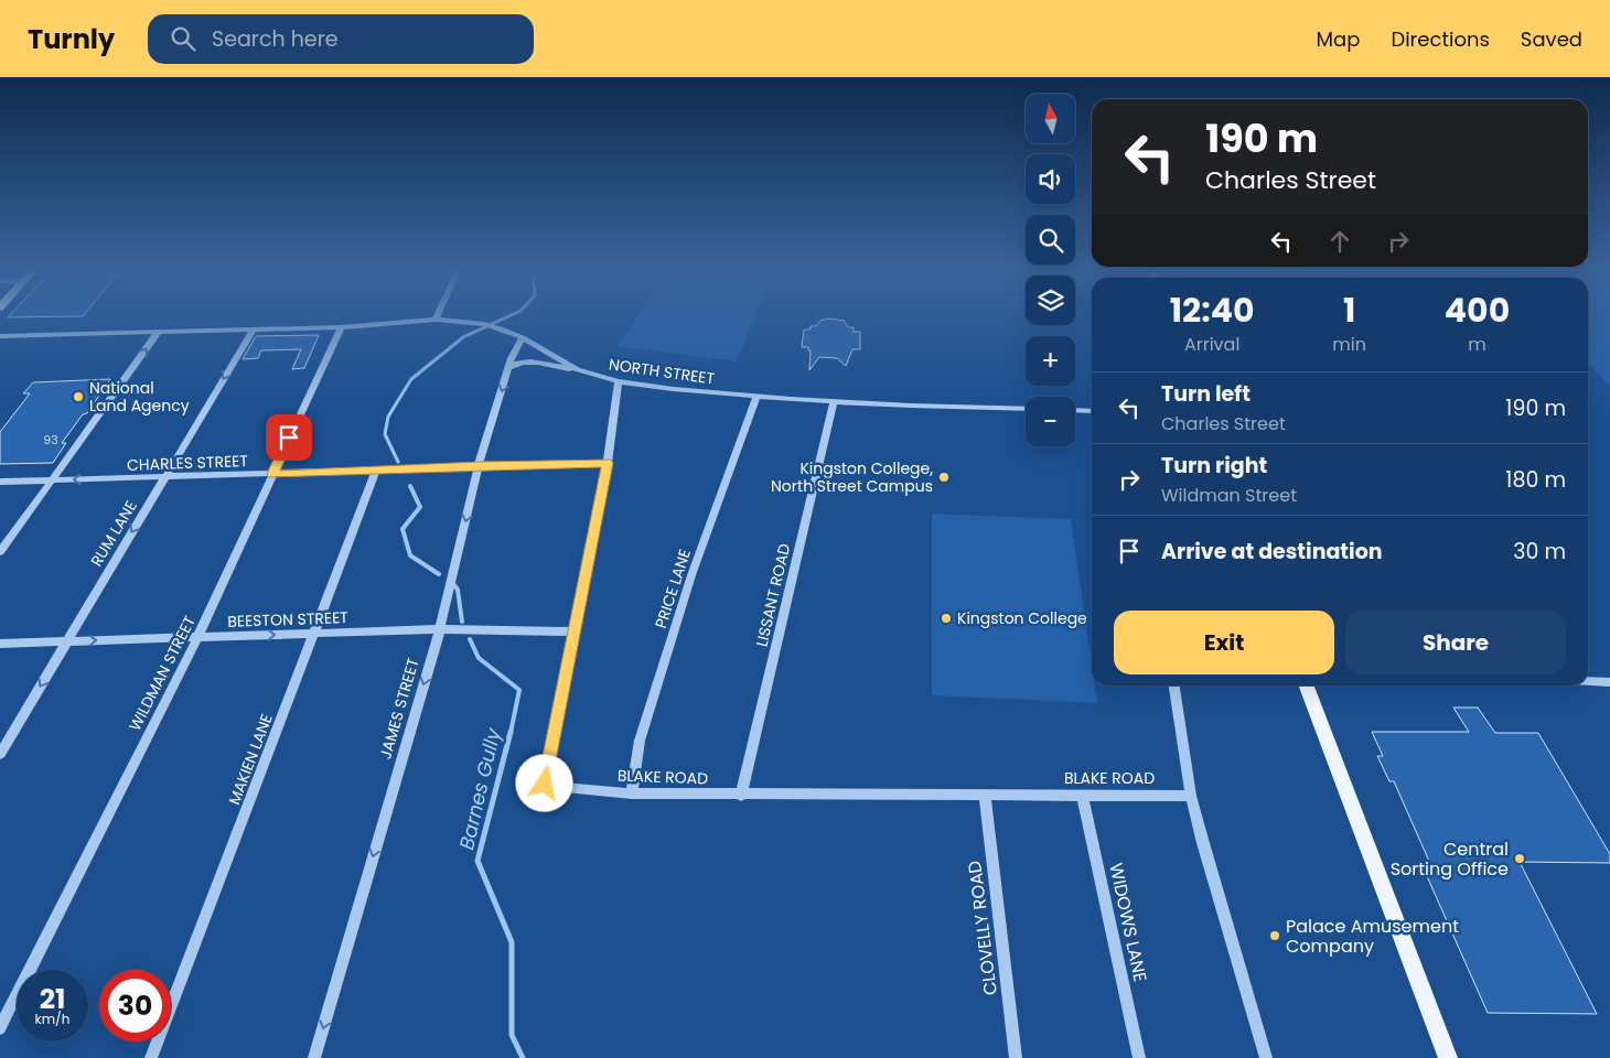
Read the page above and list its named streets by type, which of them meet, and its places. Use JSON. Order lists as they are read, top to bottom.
{
  "streets": {
    "street": [
      "NORTH STREET",
      "CHARLES STREET",
      "RUM LANE",
      "PRICE LANE",
      "LISSANT ROAD",
      "BEESTON STREET",
      "WILDMAN STREET",
      "JAMES STREET",
      "MAKIEN LANE",
      "BLAKE ROAD",
      "WIDOWS LANE",
      "CLOVELLY ROAD"
    ]
  },
  "crossings": [
    ["NORTH STREET", "RUM LANE"],
    ["NORTH STREET", "PRICE LANE"],
    ["NORTH STREET", "LISSANT ROAD"],
    ["NORTH STREET", "WILDMAN STREET"],
    ["NORTH STREET", "JAMES STREET"],
    ["NORTH STREET", "BLAKE ROAD"],
    ["CHARLES STREET", "RUM LANE"],
    ["CHARLES STREET", "WILDMAN STREET"],
    ["CHARLES STREET", "JAMES STREET"],
    ["CHARLES STREET", "MAKIEN LANE"],
    ["CHARLES STREET", "BLAKE ROAD"],
    ["RUM LANE", "BEESTON STREET"],
    ["PRICE LANE", "BLAKE ROAD"],
    ["LISSANT ROAD", "BLAKE ROAD"],
    ["BEESTON STREET", "WILDMAN STREET"],
    ["BEESTON STREET", "JAMES STREET"],
    ["BEESTON STREET", "MAKIEN LANE"],
    ["BEESTON STREET", "BLAKE ROAD"],
    ["BLAKE ROAD", "WIDOWS LANE"],
    ["BLAKE ROAD", "CLOVELLY ROAD"]
  ],
  "one_way": ["RUM LANE", "BEESTON STREET", "JAMES STREET"],
  "water": ["Barnes Gully"],
  "places": [
    "National Land Agency",
    "Kingston College, North Street Campus",
    "Kingston College",
    "Central Sorting Office",
    "Palace Amusement Company"
  ],
  "house_numbers": ["93"],
  "north": "top",
  "page": {
    "header": "Turnly",
    "search": "Search here",
    "nav": ["Map", "Directions", "Saved"],
    "map_buttons": ["+", "−"],
    "turn": ["190 m", "Charles Street"],
    "eta": [
      "12:40",
      "Arrival",
      "1",
      "min",
      "400",
      "m"
    ],
    "list": [
      {
        "name": "Turn left",
        "note": "Charles Street",
        "value": "190 m"
      },
      {
        "name": "Turn right",
        "note": "Wildman Street",
        "value": "180 m"
      },
      {
        "name": "Arrive at destination",
        "value": "30 m"
      }
    ],
    "buttons": ["Exit", "Share"],
    "speed": "21 km/h",
    "limit": "30"
  }
}
